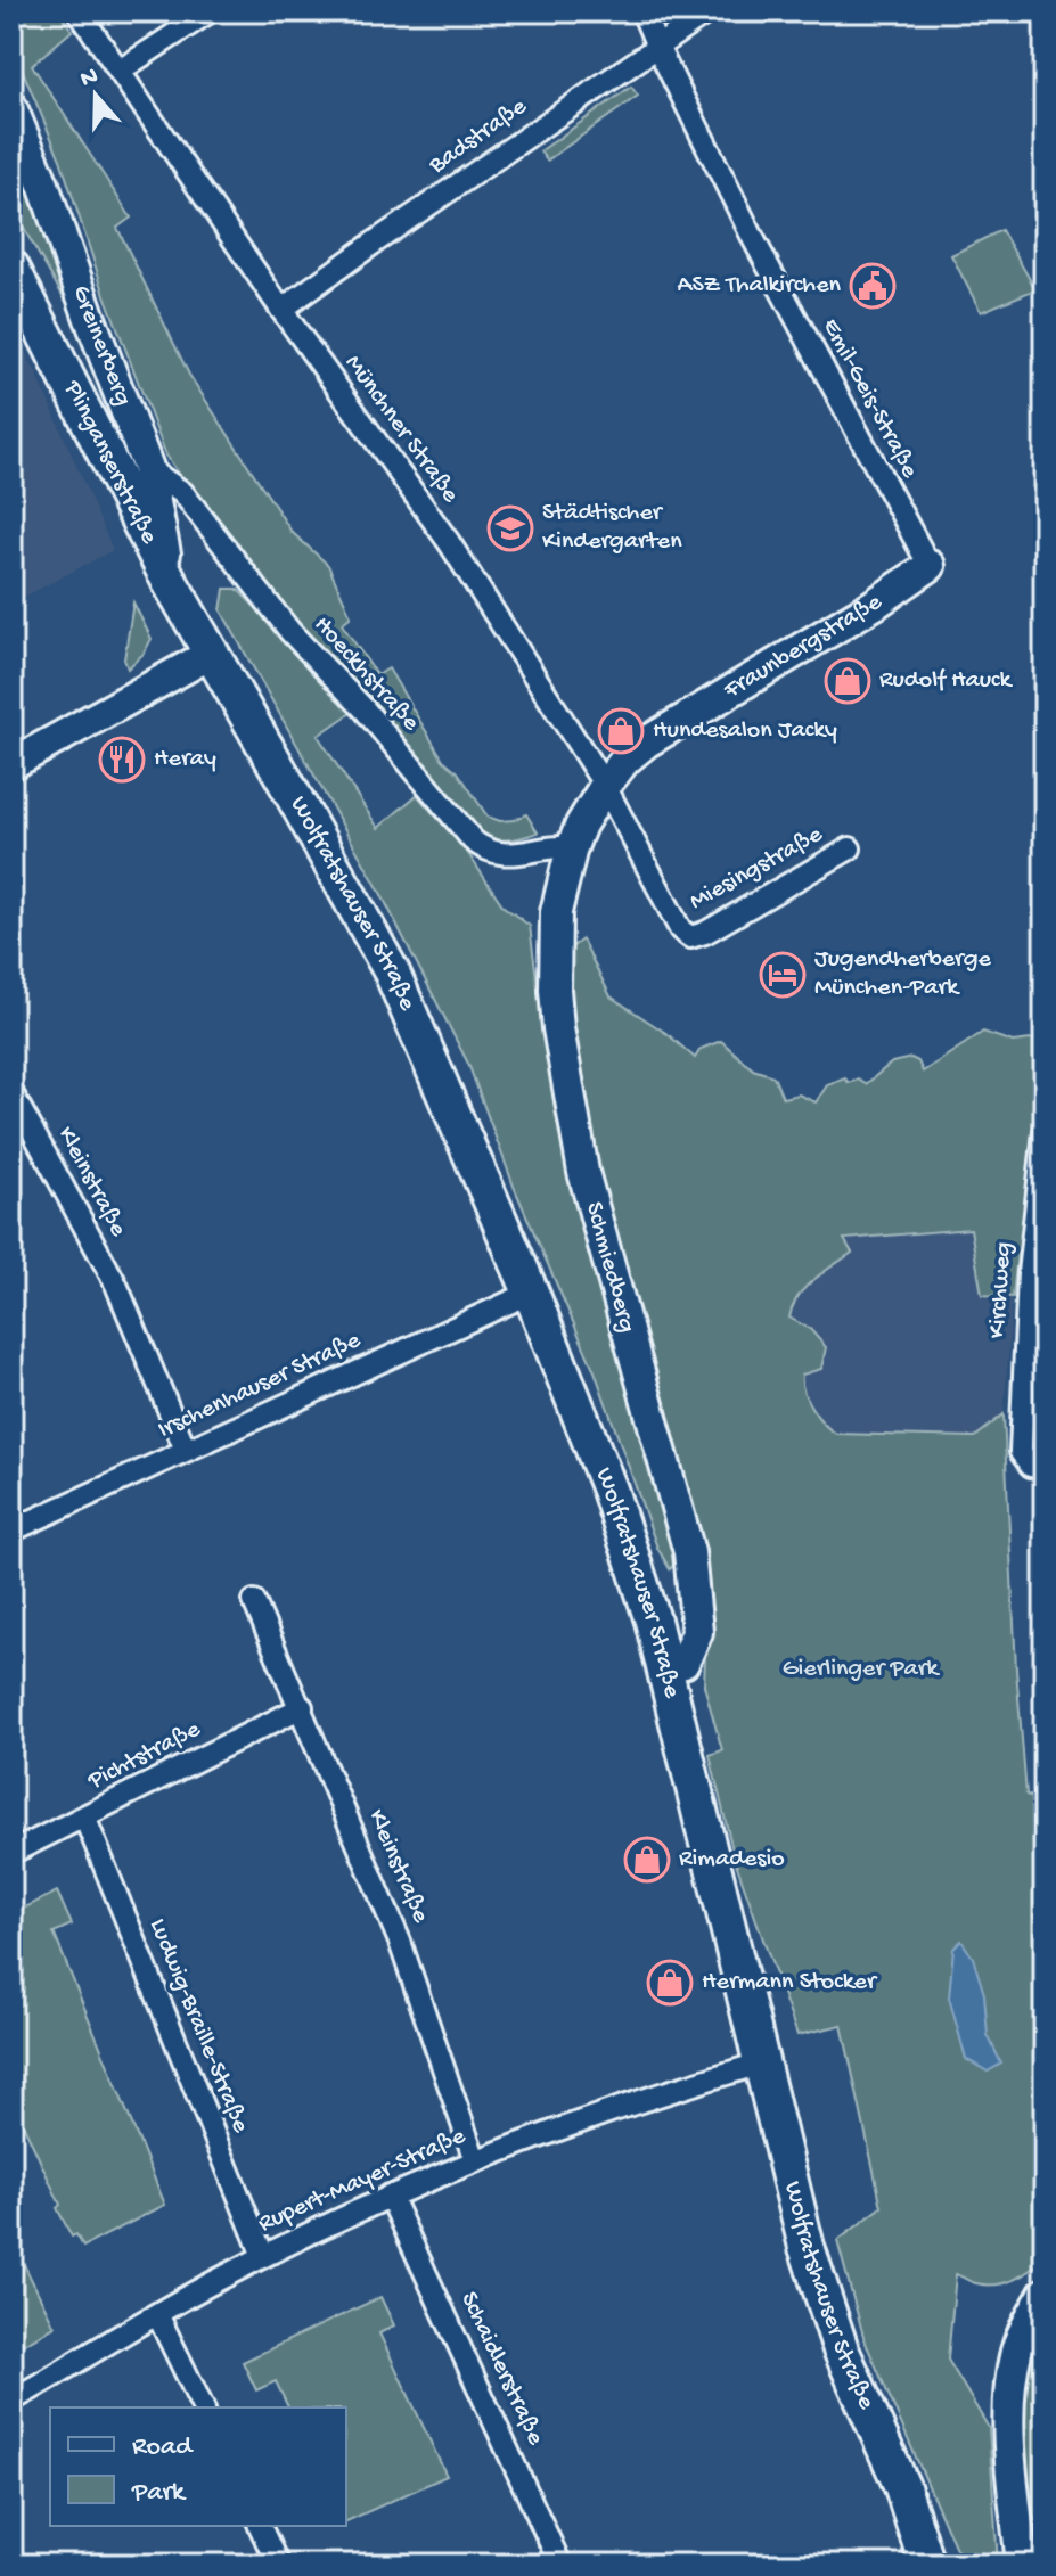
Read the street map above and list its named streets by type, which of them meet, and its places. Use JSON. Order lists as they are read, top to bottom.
{
  "streets": {
    "main road": ["Plinganserstraße", "Wolfratshauser Straße"],
    "street": [
      "Badstraße",
      "Greinerberg",
      "Emil-Geis-Straße",
      "Münchner Straße",
      "Fraunbergstraße",
      "Hoeckhstraße",
      "Miesingstraße",
      "Kleinstraße",
      "Schmiedberg",
      "Kirchweg",
      "Irschenhauser Straße",
      "Pichtstraße",
      "Ludwig-Braille-Straße",
      "Rupert-Mayer-Straße",
      "Schaidlerstraße"
    ]
  },
  "crossings": [
    ["Badstraße", "Emil-Geis-Straße"],
    ["Badstraße", "Münchner Straße"],
    ["Greinerberg", "Plinganserstraße"],
    ["Greinerberg", "Hoeckhstraße"],
    ["Emil-Geis-Straße", "Fraunbergstraße"],
    ["Münchner Straße", "Fraunbergstraße"],
    ["Münchner Straße", "Miesingstraße"],
    ["Plinganserstraße", "Wolfratshauser Straße"],
    ["Fraunbergstraße", "Hoeckhstraße"],
    ["Fraunbergstraße", "Schmiedberg"],
    ["Hoeckhstraße", "Schmiedberg"],
    ["Wolfratshauser Straße", "Schmiedberg"],
    ["Wolfratshauser Straße", "Irschenhauser Straße"],
    ["Wolfratshauser Straße", "Rupert-Mayer-Straße"],
    ["Kleinstraße", "Irschenhauser Straße"],
    ["Kleinstraße", "Pichtstraße"],
    ["Kleinstraße", "Rupert-Mayer-Straße"],
    ["Pichtstraße", "Ludwig-Braille-Straße"],
    ["Ludwig-Braille-Straße", "Rupert-Mayer-Straße"],
    ["Rupert-Mayer-Straße", "Schaidlerstraße"]
  ],
  "parks": ["Gierlinger Park"],
  "places": {
    "public building": ["ASZ Thalkirchen"],
    "school or university": ["Städtischer Kindergarten"],
    "shop": [
      "Rudolf Hauck",
      "Hundesalon Jacky",
      "Rimadesio",
      "Hermann Stocker"
    ],
    "restaurant": ["Heray"],
    "hotel": ["Jugendherberge München-Park"]
  },
  "legend": ["Road", "Park"],
  "north": "top"
}
